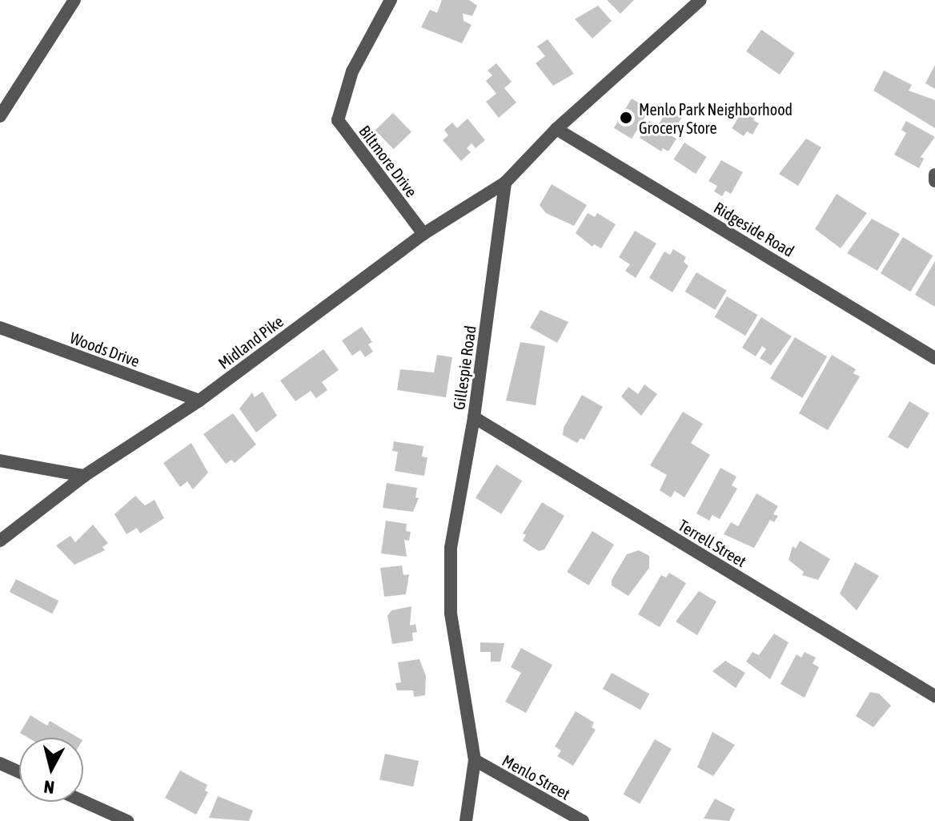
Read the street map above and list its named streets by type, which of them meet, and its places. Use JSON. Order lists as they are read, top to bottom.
{
  "streets": {
    "street": [
      "Biltmore Drive",
      "Ridgeside Road",
      "Midland Pike",
      "Woods Drive",
      "Gillespie Road",
      "Terrell Street",
      "Menlo Street"
    ]
  },
  "crossings": [
    ["Biltmore Drive", "Midland Pike"],
    ["Midland Pike", "Woods Drive"],
    ["Midland Pike", "Gillespie Road"],
    ["Gillespie Road", "Terrell Street"],
    ["Gillespie Road", "Menlo Street"]
  ],
  "places": ["Menlo Park Neighborhood Grocery Store"],
  "north": "bottom"
}
